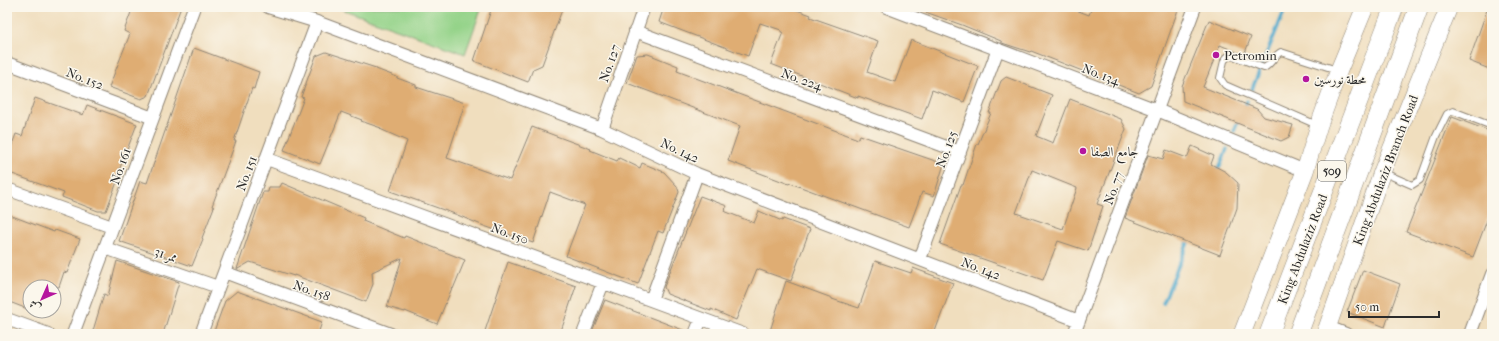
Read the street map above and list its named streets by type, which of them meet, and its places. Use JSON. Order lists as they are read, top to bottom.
{
  "streets": {
    "main road": ["King Abdulaziz Branch Road", "509", "King Abdulaziz Road"],
    "street": [
      "No. 127",
      "No. 134",
      "No. 152",
      "No. 224",
      "No. 125",
      "No. 142",
      "No. 161",
      "No. 151",
      "No. 77",
      "No. 150",
      "ممر 31",
      "No. 158"
    ]
  },
  "crossings": [
    ["No. 127", "No. 224"],
    ["No. 127", "No. 142"],
    ["No. 134", "No. 125"],
    ["No. 134", "No. 77"],
    ["No. 152", "No. 161"],
    ["No. 224", "No. 125"],
    ["No. 125", "No. 142"],
    ["No. 142", "No. 151"],
    ["No. 142", "No. 77"],
    ["No. 161", "ممر 31"],
    ["No. 151", "No. 150"],
    ["No. 151", "ممر 31"],
    ["No. 151", "No. 158"]
  ],
  "places": ["Petromin", "محطة نورسين", "جامع الصفا"],
  "scale_bar": "50 m",
  "north": "bottom left"
}
